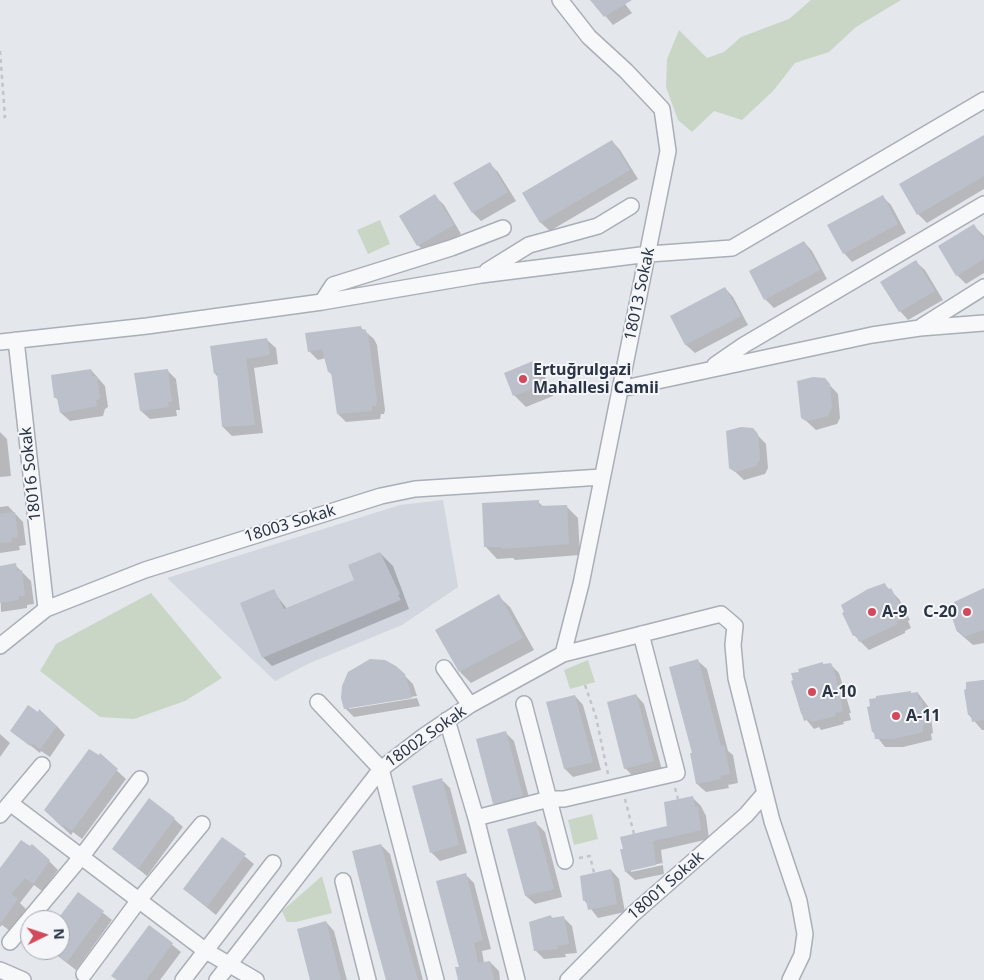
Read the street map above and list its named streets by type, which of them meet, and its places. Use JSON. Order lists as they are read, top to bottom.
{
  "streets": {
    "street": [
      "18013 Sokak",
      "18016 Sokak",
      "18003 Sokak",
      "18002 Sokak",
      "18001 Sokak"
    ]
  },
  "crossings": [
    ["18013 Sokak", "18003 Sokak"],
    ["18013 Sokak", "18002 Sokak"],
    ["18016 Sokak", "18003 Sokak"],
    ["18002 Sokak", "18001 Sokak"]
  ],
  "places": [
    "Ertuğrulgazi Mahallesi Camii",
    "A-9",
    "C-20",
    "A-10",
    "A-11"
  ],
  "north": "right"
}
